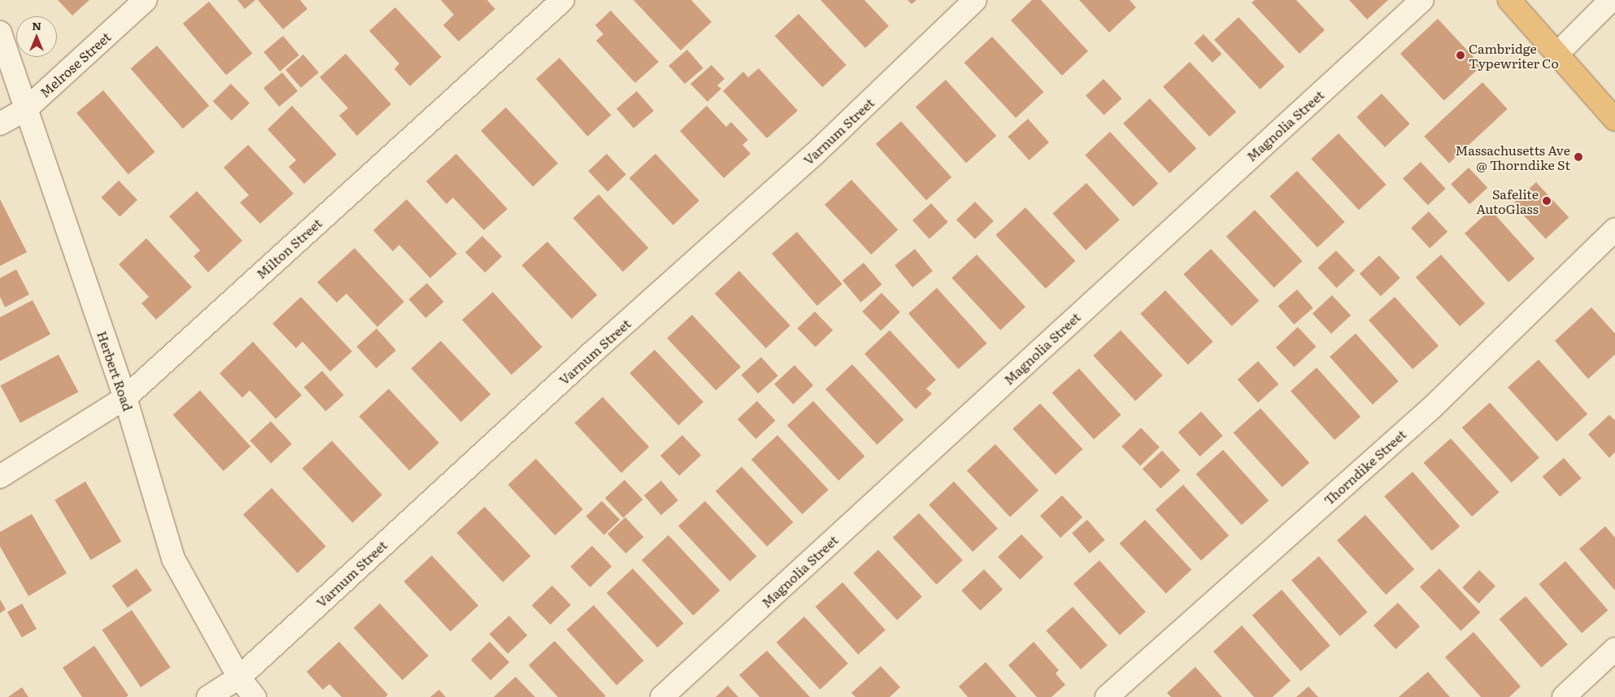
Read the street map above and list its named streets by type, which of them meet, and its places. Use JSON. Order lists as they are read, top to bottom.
{
  "streets": {
    "street": [
      "Melrose Street",
      "Magnolia Street",
      "Varnum Street",
      "Milton Street",
      "Herbert Road",
      "Thorndike Street"
    ]
  },
  "crossings": [
    ["Melrose Street", "Herbert Road"],
    ["Varnum Street", "Herbert Road"],
    ["Milton Street", "Herbert Road"]
  ],
  "places": ["Cambridge Typewriter Co", "Massachusetts Ave @ Thorndike St", "Safelite AutoGlass"],
  "north": "top"
}
